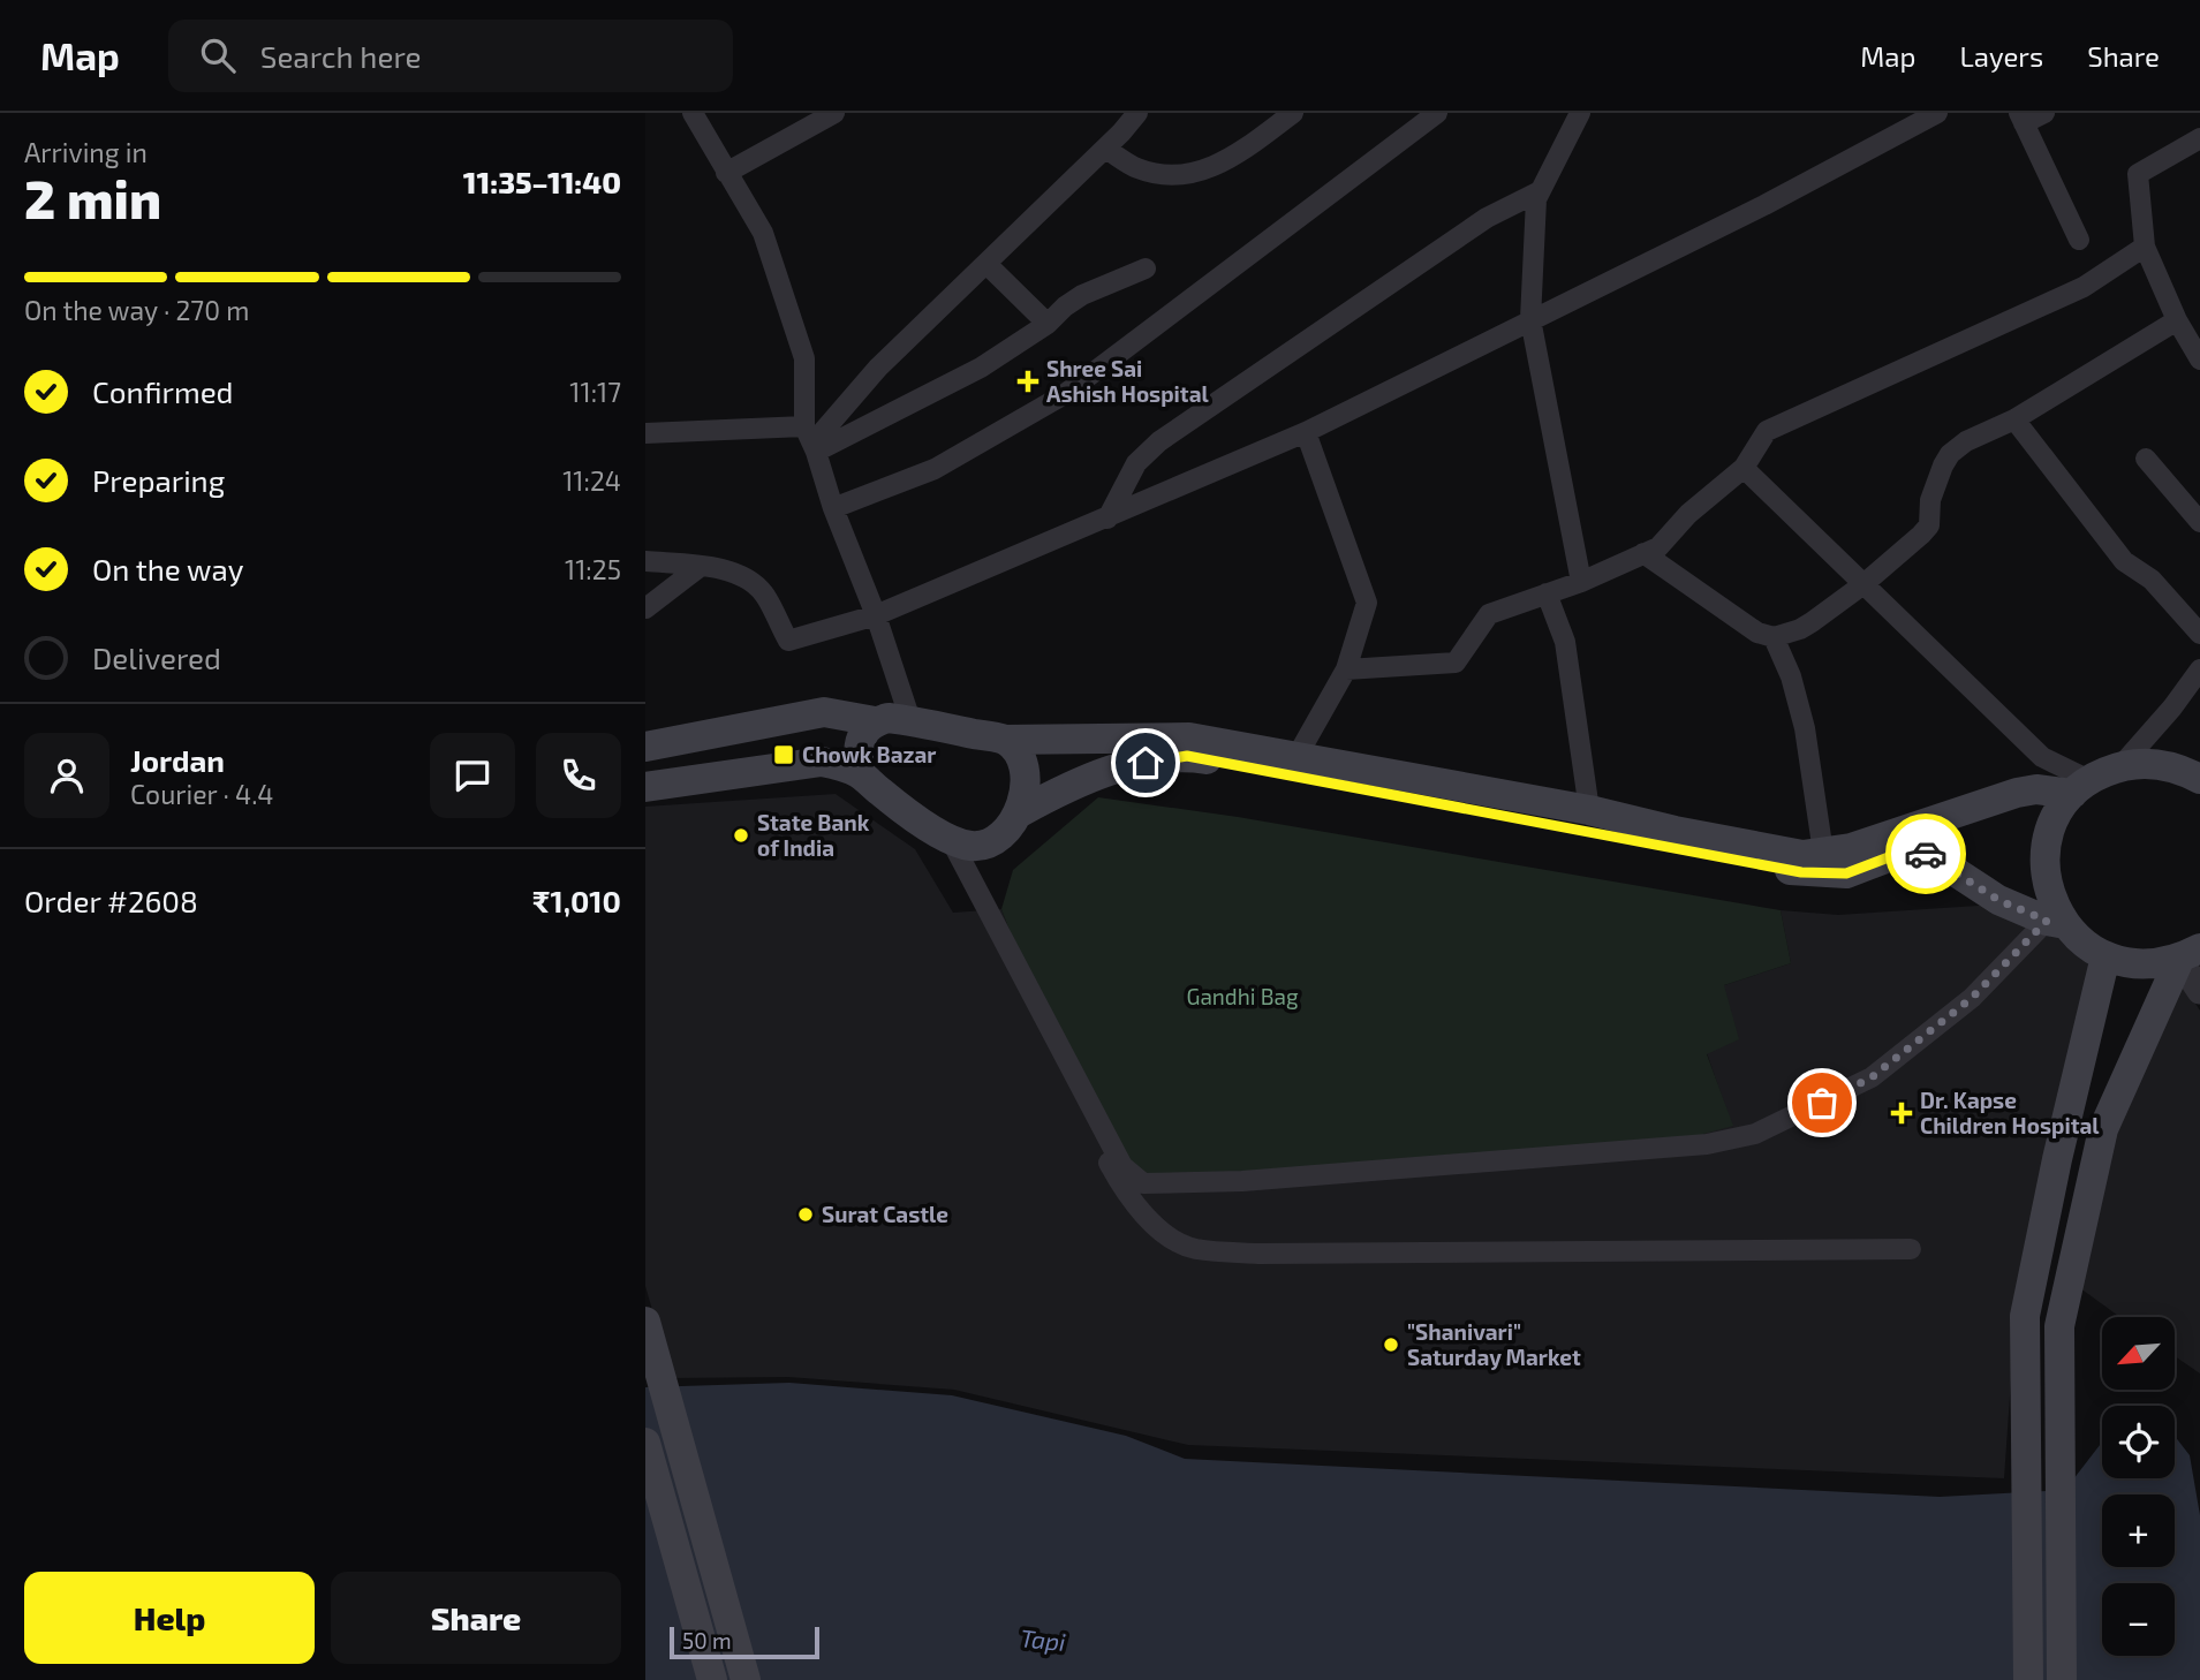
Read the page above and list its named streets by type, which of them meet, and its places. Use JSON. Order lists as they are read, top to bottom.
{
  "water": ["Tapi"],
  "parks": ["Gandhi Bag"],
  "places": {
    "health": ["Shree Sai Ashish Hospital", "Dr. Kapse Children Hospital"],
    "transit": ["Chowk Bazar"],
    "other": ["State Bank of India", "Surat Castle", "\"Shanivari\" Saturday Market"]
  },
  "scale_bar": "50 m",
  "north": "bottom left",
  "page": {
    "header": "Map",
    "search": "Search here",
    "nav": ["Map", "Layers", "Share"],
    "heading": ["2 min", "Arriving in", "11:35–11:40"],
    "panel": [
      "Jordan",
      "Courier · 4.4",
      "Order #2608",
      "₹1,010"
    ],
    "bar": "On the way · 270 m",
    "list": [
      ["Confirmed", "11:17"],
      ["Preparing", "11:24"],
      ["On the way", "11:25"],
      "Delivered"
    ],
    "map_buttons": ["+", "−"],
    "buttons": ["Help", "Share"],
    "scale": "50 m"
  }
}
